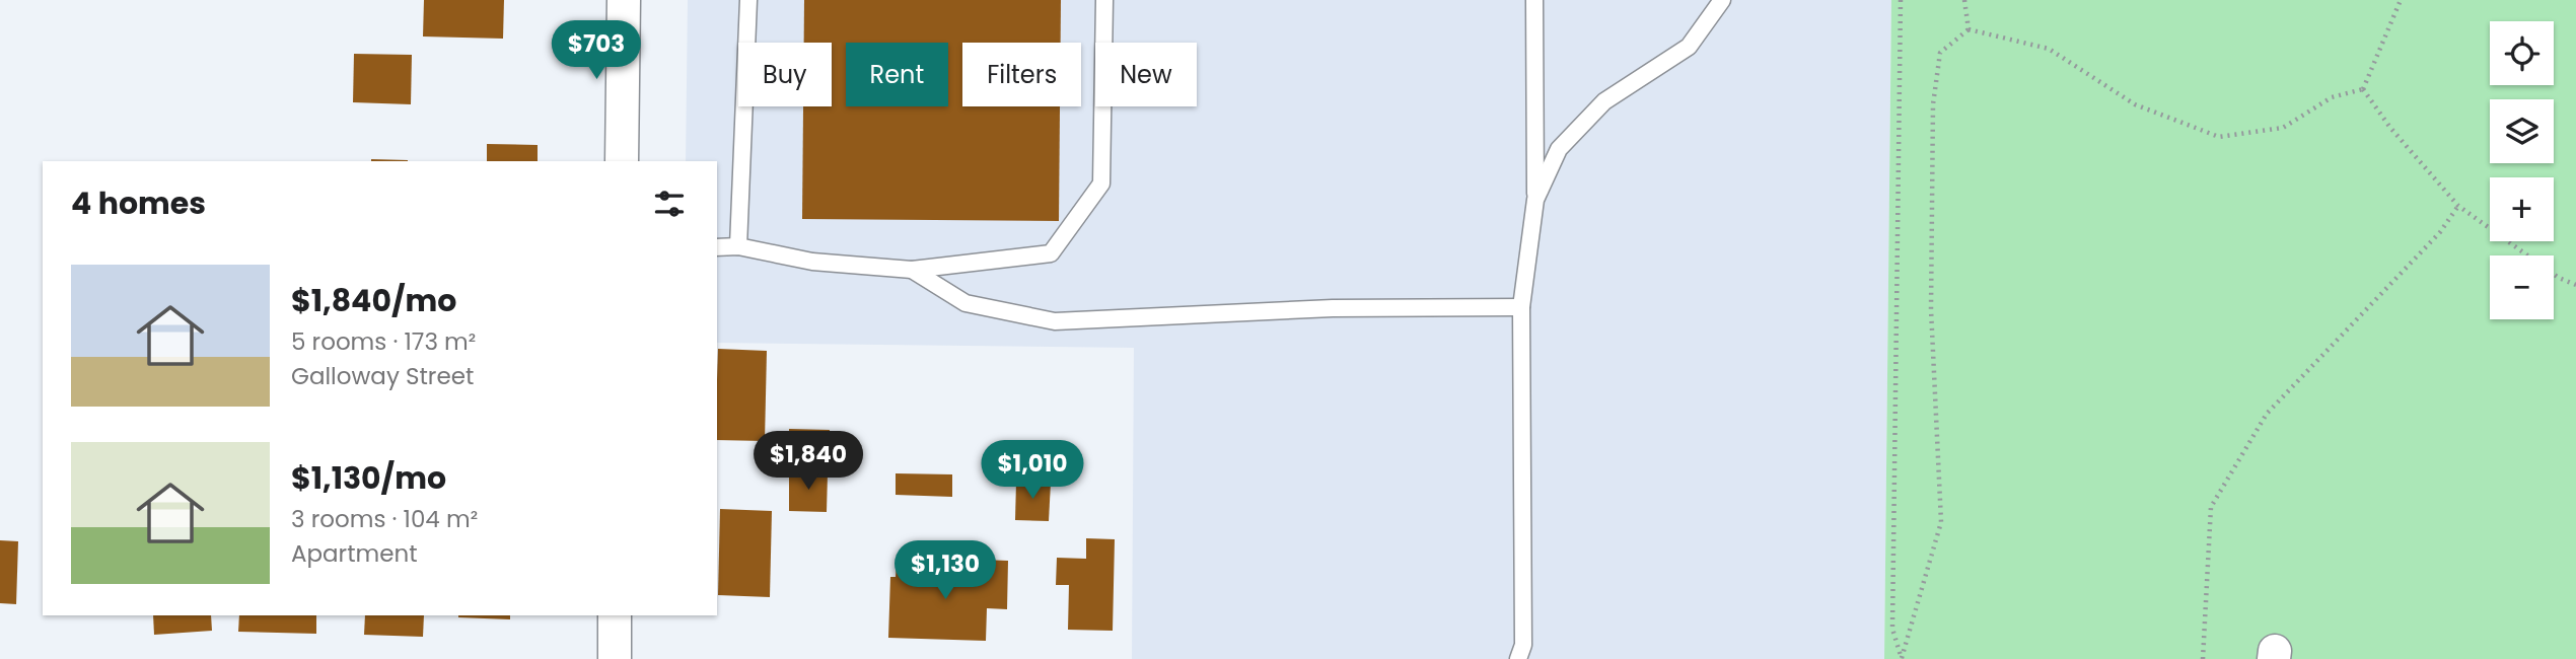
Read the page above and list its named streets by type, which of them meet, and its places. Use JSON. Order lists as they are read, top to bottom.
{
  "page": {
    "price": [
      "$703",
      "$1,840",
      "$1,010",
      "$1,130"
    ],
    "map_buttons": ["+", "−"],
    "chip": [
      "Buy",
      "Rent",
      "Filters",
      "New"
    ],
    "heading": "4 homes",
    "list": [
      {
        "name": "$1,840/mo",
        "note": "5 rooms · 173 m² · Galloway Street"
      },
      {
        "name": "$1,130/mo",
        "note": "3 rooms · 104 m² · Apartment"
      }
    ]
  }
}
